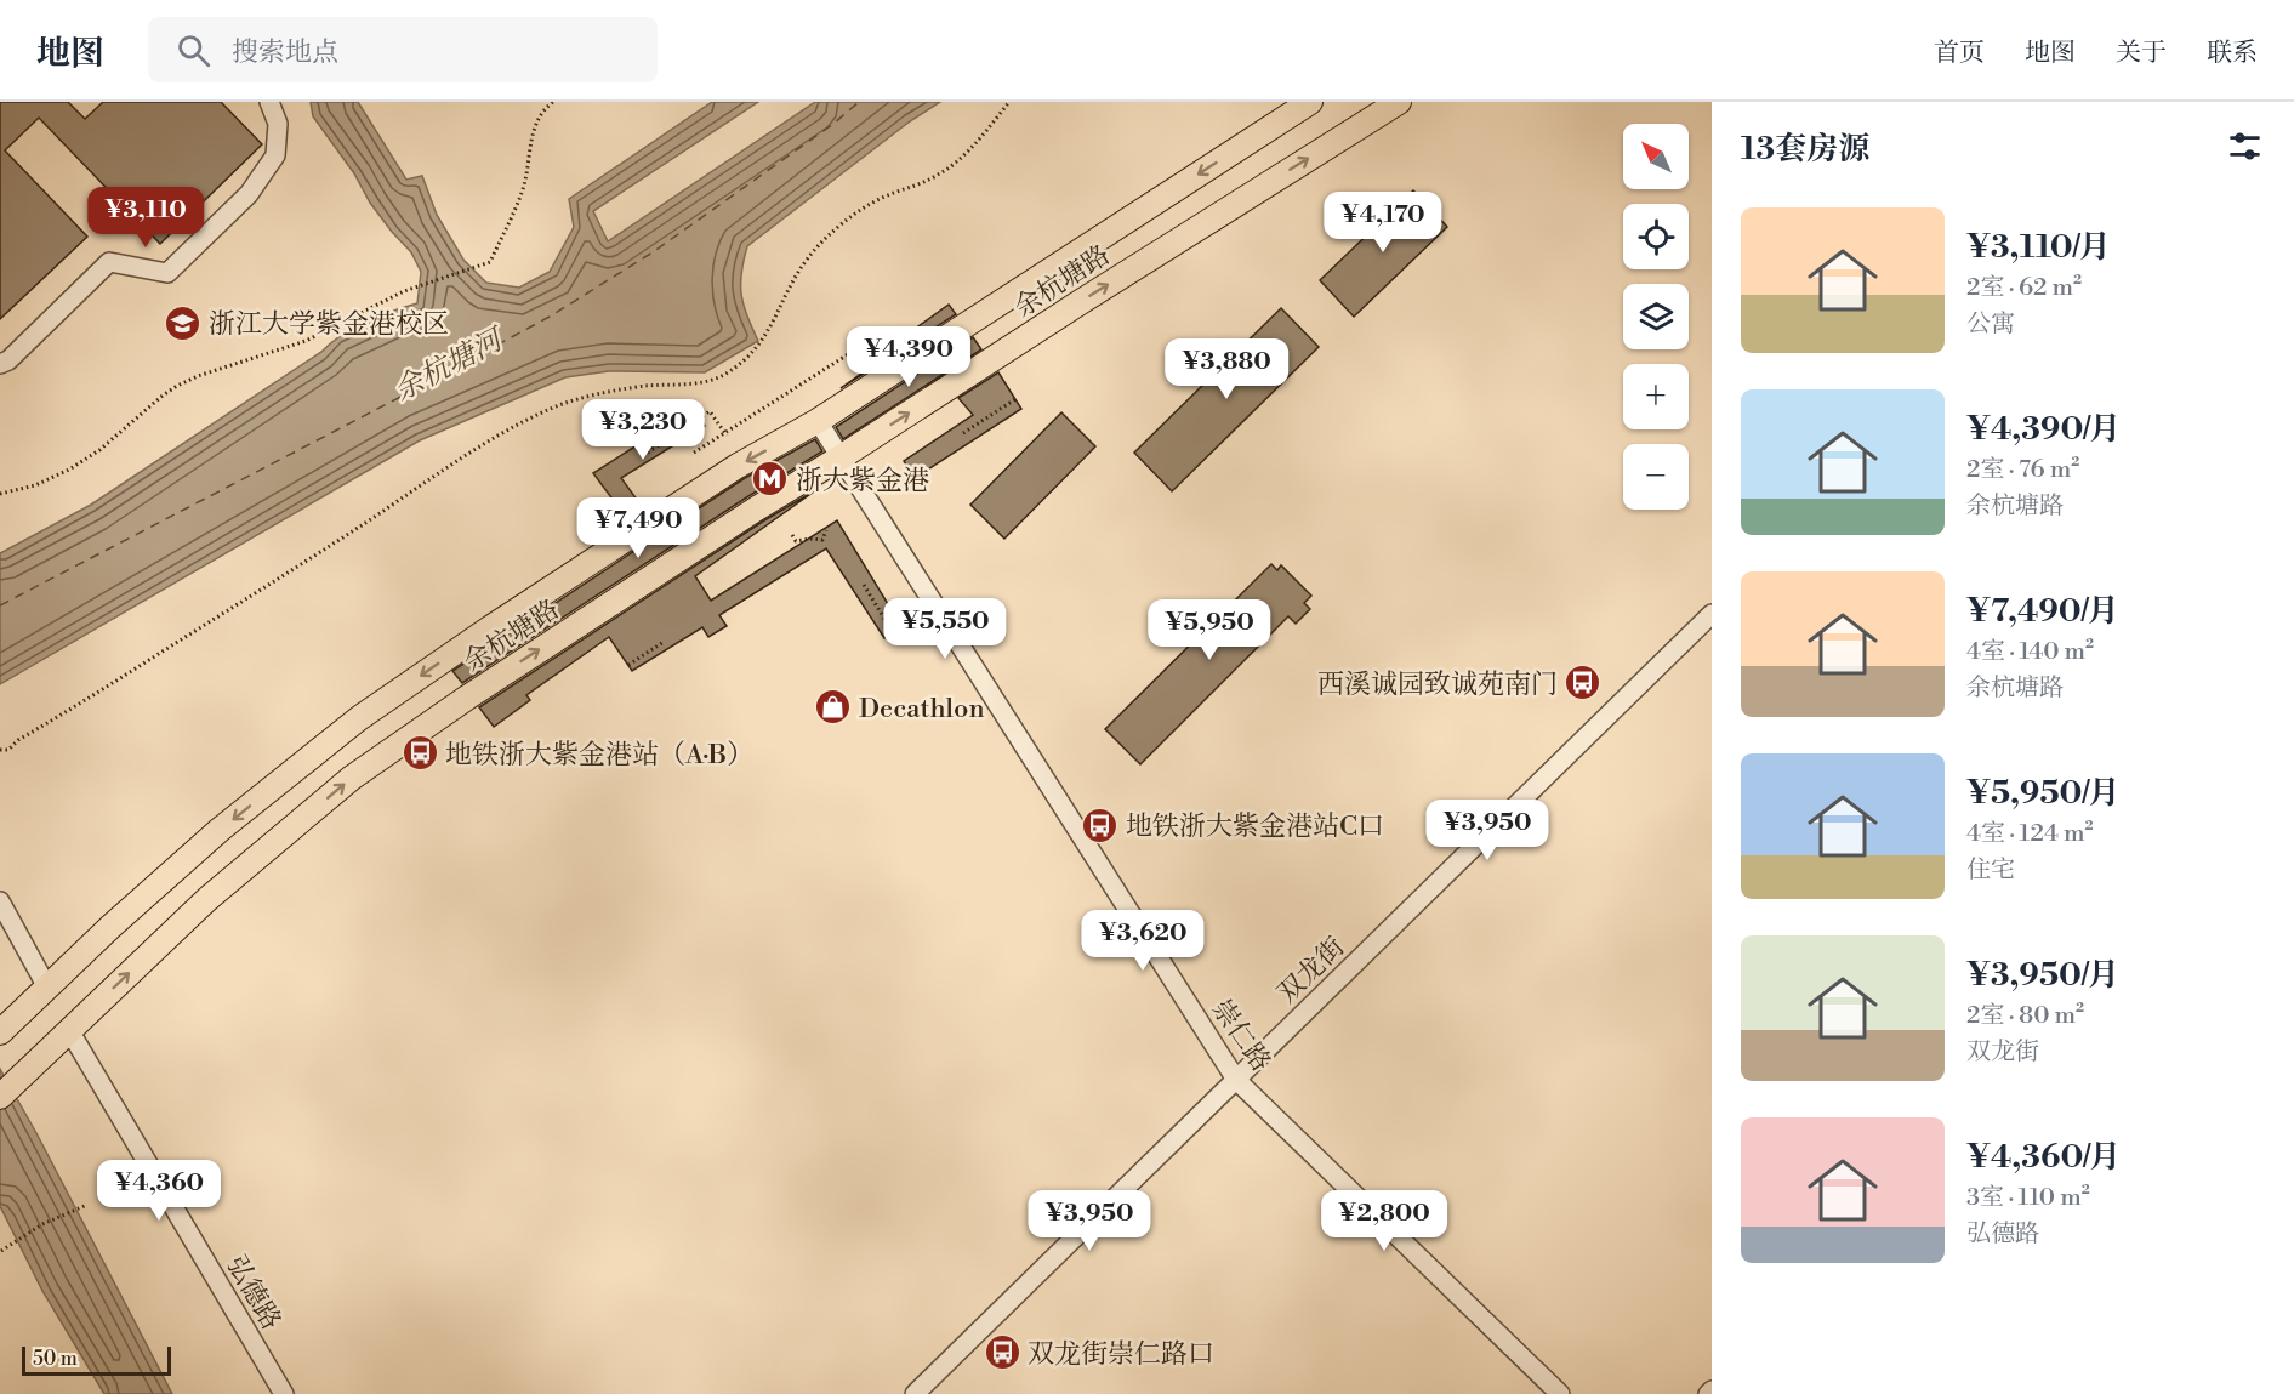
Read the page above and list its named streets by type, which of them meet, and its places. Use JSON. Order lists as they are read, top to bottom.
{
  "streets": {
    "main road": ["余杭塘路"],
    "street": ["双龙街", "崇仁路", "弘德路"]
  },
  "crossings": [
    ["余杭塘路", "崇仁路"],
    ["余杭塘路", "弘德路"],
    ["双龙街", "崇仁路"]
  ],
  "water": ["余杭塘河"],
  "places": {
    "school or university": ["浙江大学紫金港校区"],
    "metro station": ["浙大紫金港"],
    "bus stop": [
      "西溪诚园致诚苑南门",
      "地铁浙大紫金港站（A·B）",
      "地铁浙大紫金港站C口",
      "双龙街崇仁路口"
    ],
    "shop": ["Decathlon"]
  },
  "scale_bar": "50 m",
  "north": "top left",
  "page": {
    "header": "地图",
    "search": "搜索地点",
    "nav": [
      "首页",
      "地图",
      "关于",
      "联系"
    ],
    "heading": "13套房源",
    "map_buttons": ["+", "−"],
    "price": [
      "¥3,110",
      "¥4,170",
      "¥4,390",
      "¥3,880",
      "¥3,230",
      "¥7,490",
      "¥5,550",
      "¥5,950",
      "¥3,950",
      "¥3,620",
      "¥4,360",
      "¥3,950",
      "¥2,800"
    ],
    "list": [
      {
        "name": "¥3,110/月",
        "note": "2室 · 62 m² · 公寓"
      },
      {
        "name": "¥4,390/月",
        "note": "2室 · 76 m² · 余杭塘路"
      },
      {
        "name": "¥7,490/月",
        "note": "4室 · 140 m² · 余杭塘路"
      },
      {
        "name": "¥5,950/月",
        "note": "4室 · 124 m² · 住宅"
      },
      {
        "name": "¥3,950/月",
        "note": "2室 · 80 m² · 双龙街"
      },
      {
        "name": "¥4,360/月",
        "note": "3室 · 110 m² · 弘德路"
      }
    ],
    "scale": "50 m"
  }
}
